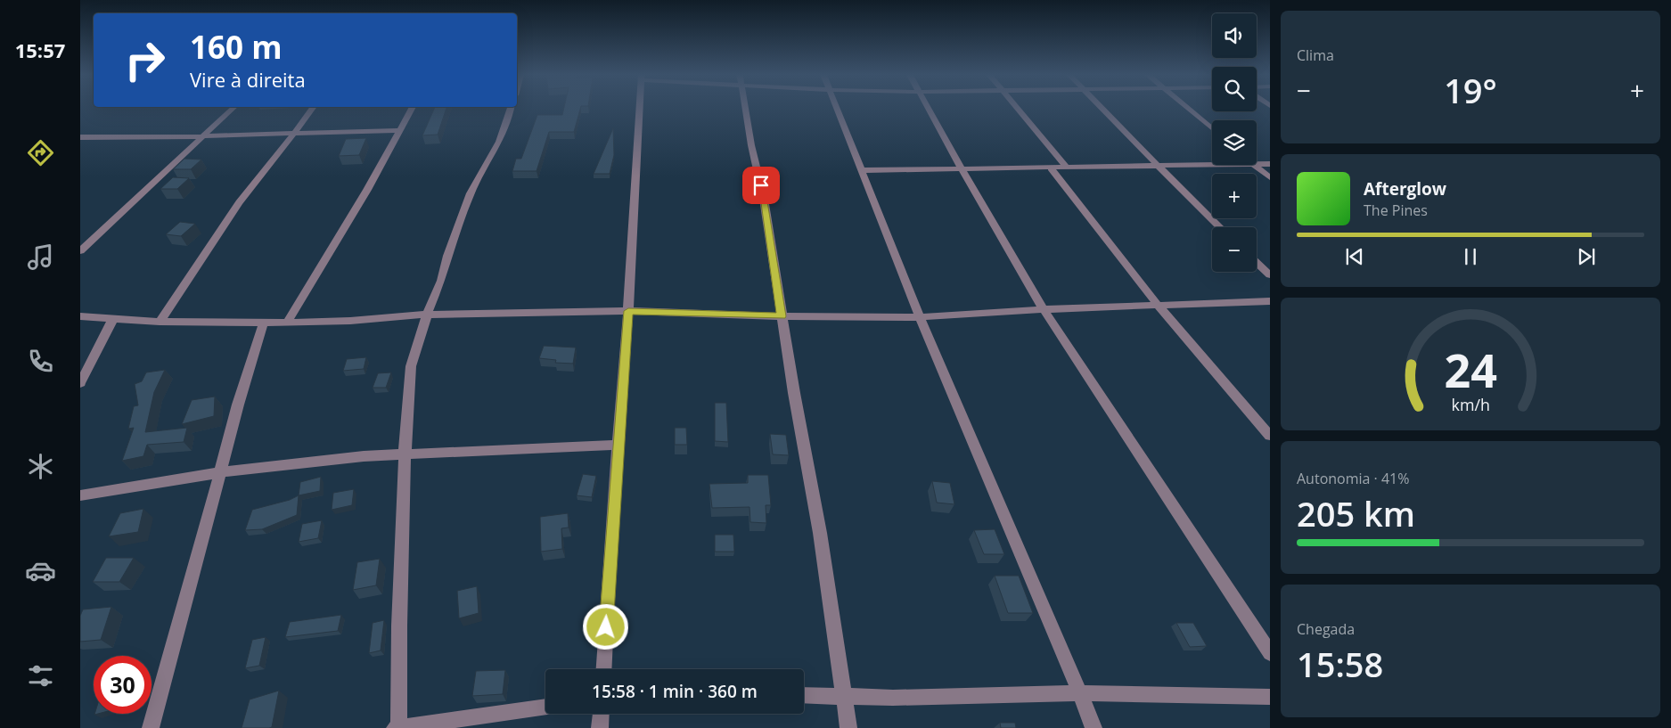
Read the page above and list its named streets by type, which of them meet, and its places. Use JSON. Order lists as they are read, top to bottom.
{
  "page": {
    "tabs": "15:57",
    "tile": [
      "Clima",
      ["Autonomia · 41%", "205 km"],
      ["Chegada", "15:58"]
    ],
    "map_buttons": ["+", "−"],
    "turn": ["160 m", "Vire à direita"],
    "heat": ["−", "19°", "+"],
    "song": ["Afterglow", "The Pines"],
    "limit": "30",
    "trip": "15:58 · 1 min · 360 m",
    "gauge": ["24", "km/h"]
  }
}
